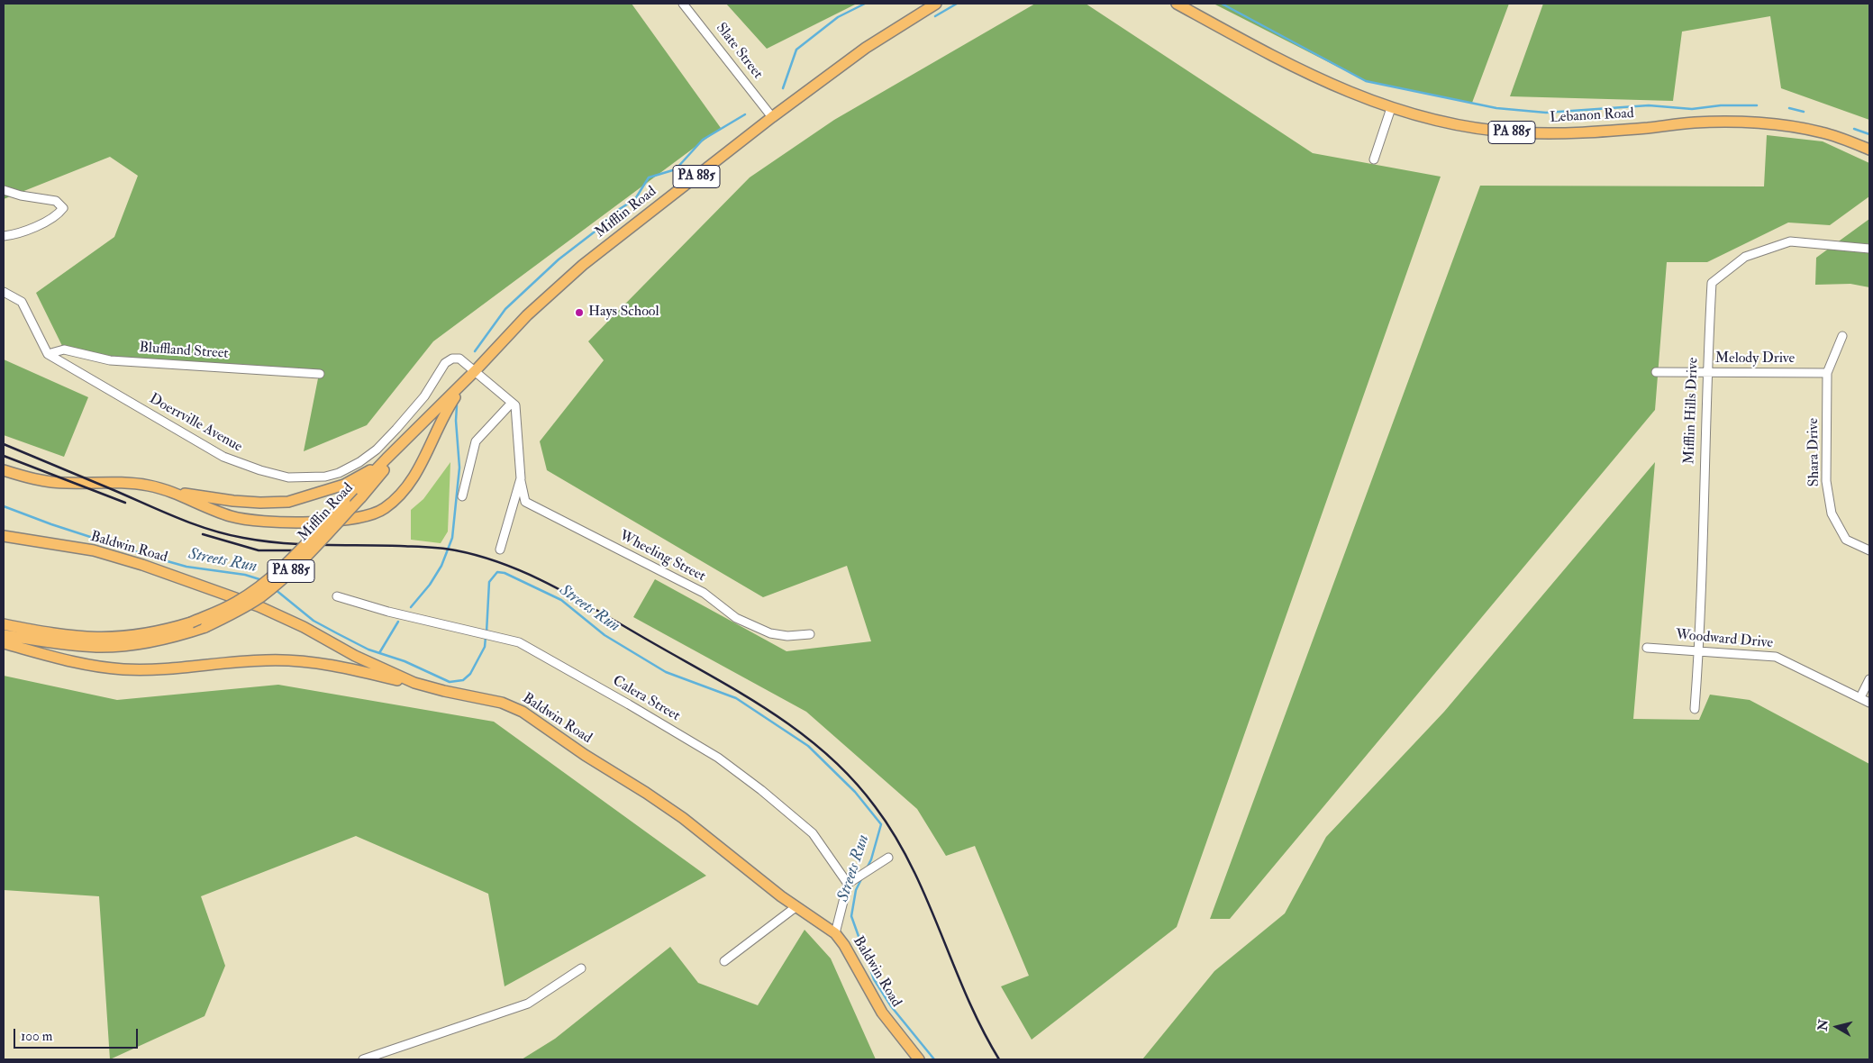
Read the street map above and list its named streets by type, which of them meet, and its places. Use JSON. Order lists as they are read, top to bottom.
{
  "streets": {
    "main road": [
      "Lebanon Road",
      "PA 885",
      "Mifflin Road",
      "Baldwin Road"
    ],
    "street": [
      "Slate Street",
      "Bluffland Street",
      "Melody Drive",
      "Mifflin Hills Drive",
      "Doerrville Avenue",
      "Shara Drive",
      "Wheeling Street",
      "Woodward Drive",
      "Calera Street"
    ]
  },
  "crossings": [
    ["Slate Street", "Mifflin Road"],
    ["Mifflin Road", "Doerrville Avenue"],
    ["Bluffland Street", "Doerrville Avenue"],
    ["Melody Drive", "Mifflin Hills Drive"],
    ["Melody Drive", "Shara Drive"],
    ["Mifflin Hills Drive", "Woodward Drive"]
  ],
  "water": ["Streets Run"],
  "places": ["Hays School"],
  "scale_bar": "100 m",
  "north": "left"
}
